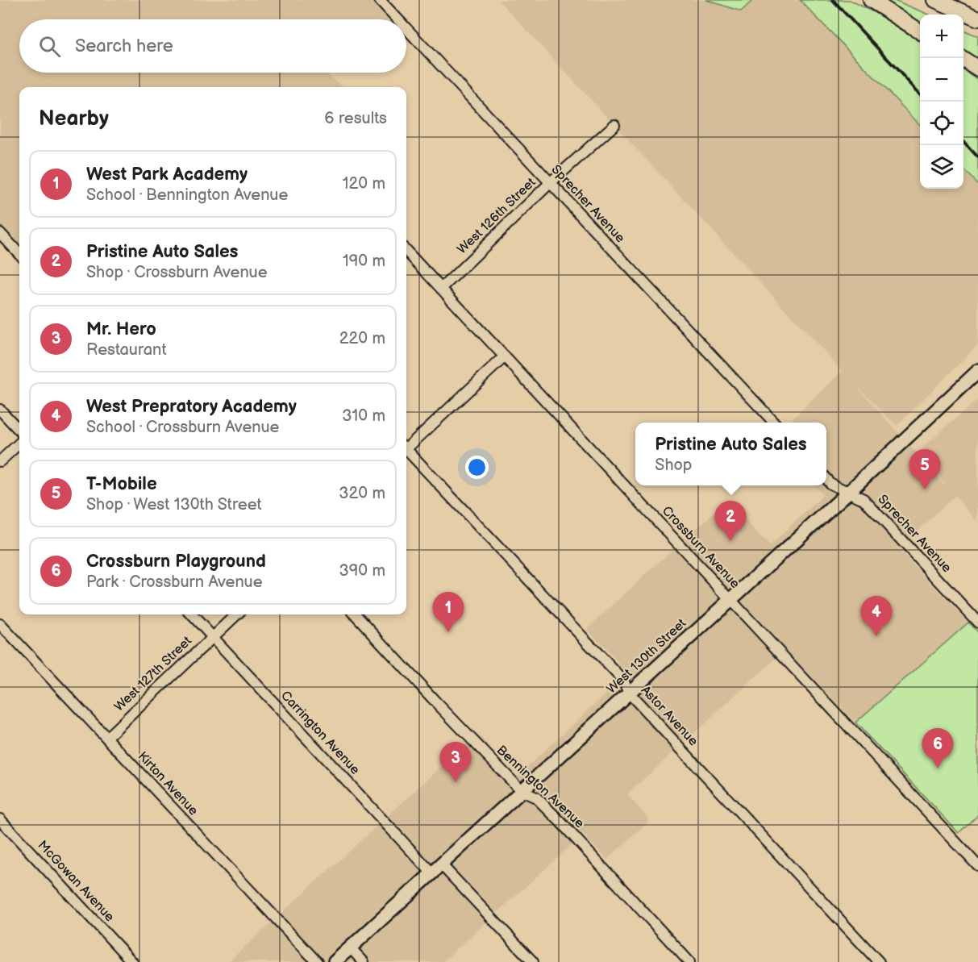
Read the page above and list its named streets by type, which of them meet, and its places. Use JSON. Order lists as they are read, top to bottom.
{
  "streets": {
    "main road": ["West 130th Street"],
    "street": [
      "Sprecher Avenue",
      "West 126th Street",
      "Crossburn Avenue",
      "West 127th Street",
      "Astor Avenue",
      "Carrington Avenue",
      "Kirton Avenue",
      "Bennington Avenue",
      "McGowan Avenue"
    ]
  },
  "crossings": [
    ["Sprecher Avenue", "West 126th Street"],
    ["Sprecher Avenue", "West 130th Street"],
    ["West 126th Street", "Crossburn Avenue"],
    ["Crossburn Avenue", "West 130th Street"],
    ["West 130th Street", "Astor Avenue"],
    ["West 130th Street", "Carrington Avenue"],
    ["West 130th Street", "Bennington Avenue"],
    ["West 127th Street", "Carrington Avenue"],
    ["West 127th Street", "Kirton Avenue"]
  ],
  "page": {
    "map_buttons": ["+", "−"],
    "search": "Search here",
    "heading": ["Nearby", "6 results"],
    "list": [
      {
        "mark": "1",
        "name": "West Park Academy",
        "note": "School · Bennington Avenue",
        "value": "120 m"
      },
      {
        "mark": "2",
        "name": "Pristine Auto Sales",
        "note": "Shop · Crossburn Avenue",
        "value": "190 m"
      },
      {
        "mark": "3",
        "name": "Mr. Hero",
        "note": "Restaurant",
        "value": "220 m"
      },
      {
        "mark": "4",
        "name": "West Prepratory Academy",
        "note": "School · Crossburn Avenue",
        "value": "310 m"
      },
      {
        "mark": "5",
        "name": "T-Mobile",
        "note": "Shop · West 130th Street",
        "value": "320 m"
      },
      {
        "mark": "6",
        "name": "Crossburn Playground",
        "note": "Park · Crossburn Avenue",
        "value": "390 m"
      }
    ],
    "popup": ["Pristine Auto Sales", "Shop"],
    "pins": [
      "5",
      "2",
      "1",
      "4",
      "6",
      "3"
    ]
  }
}
